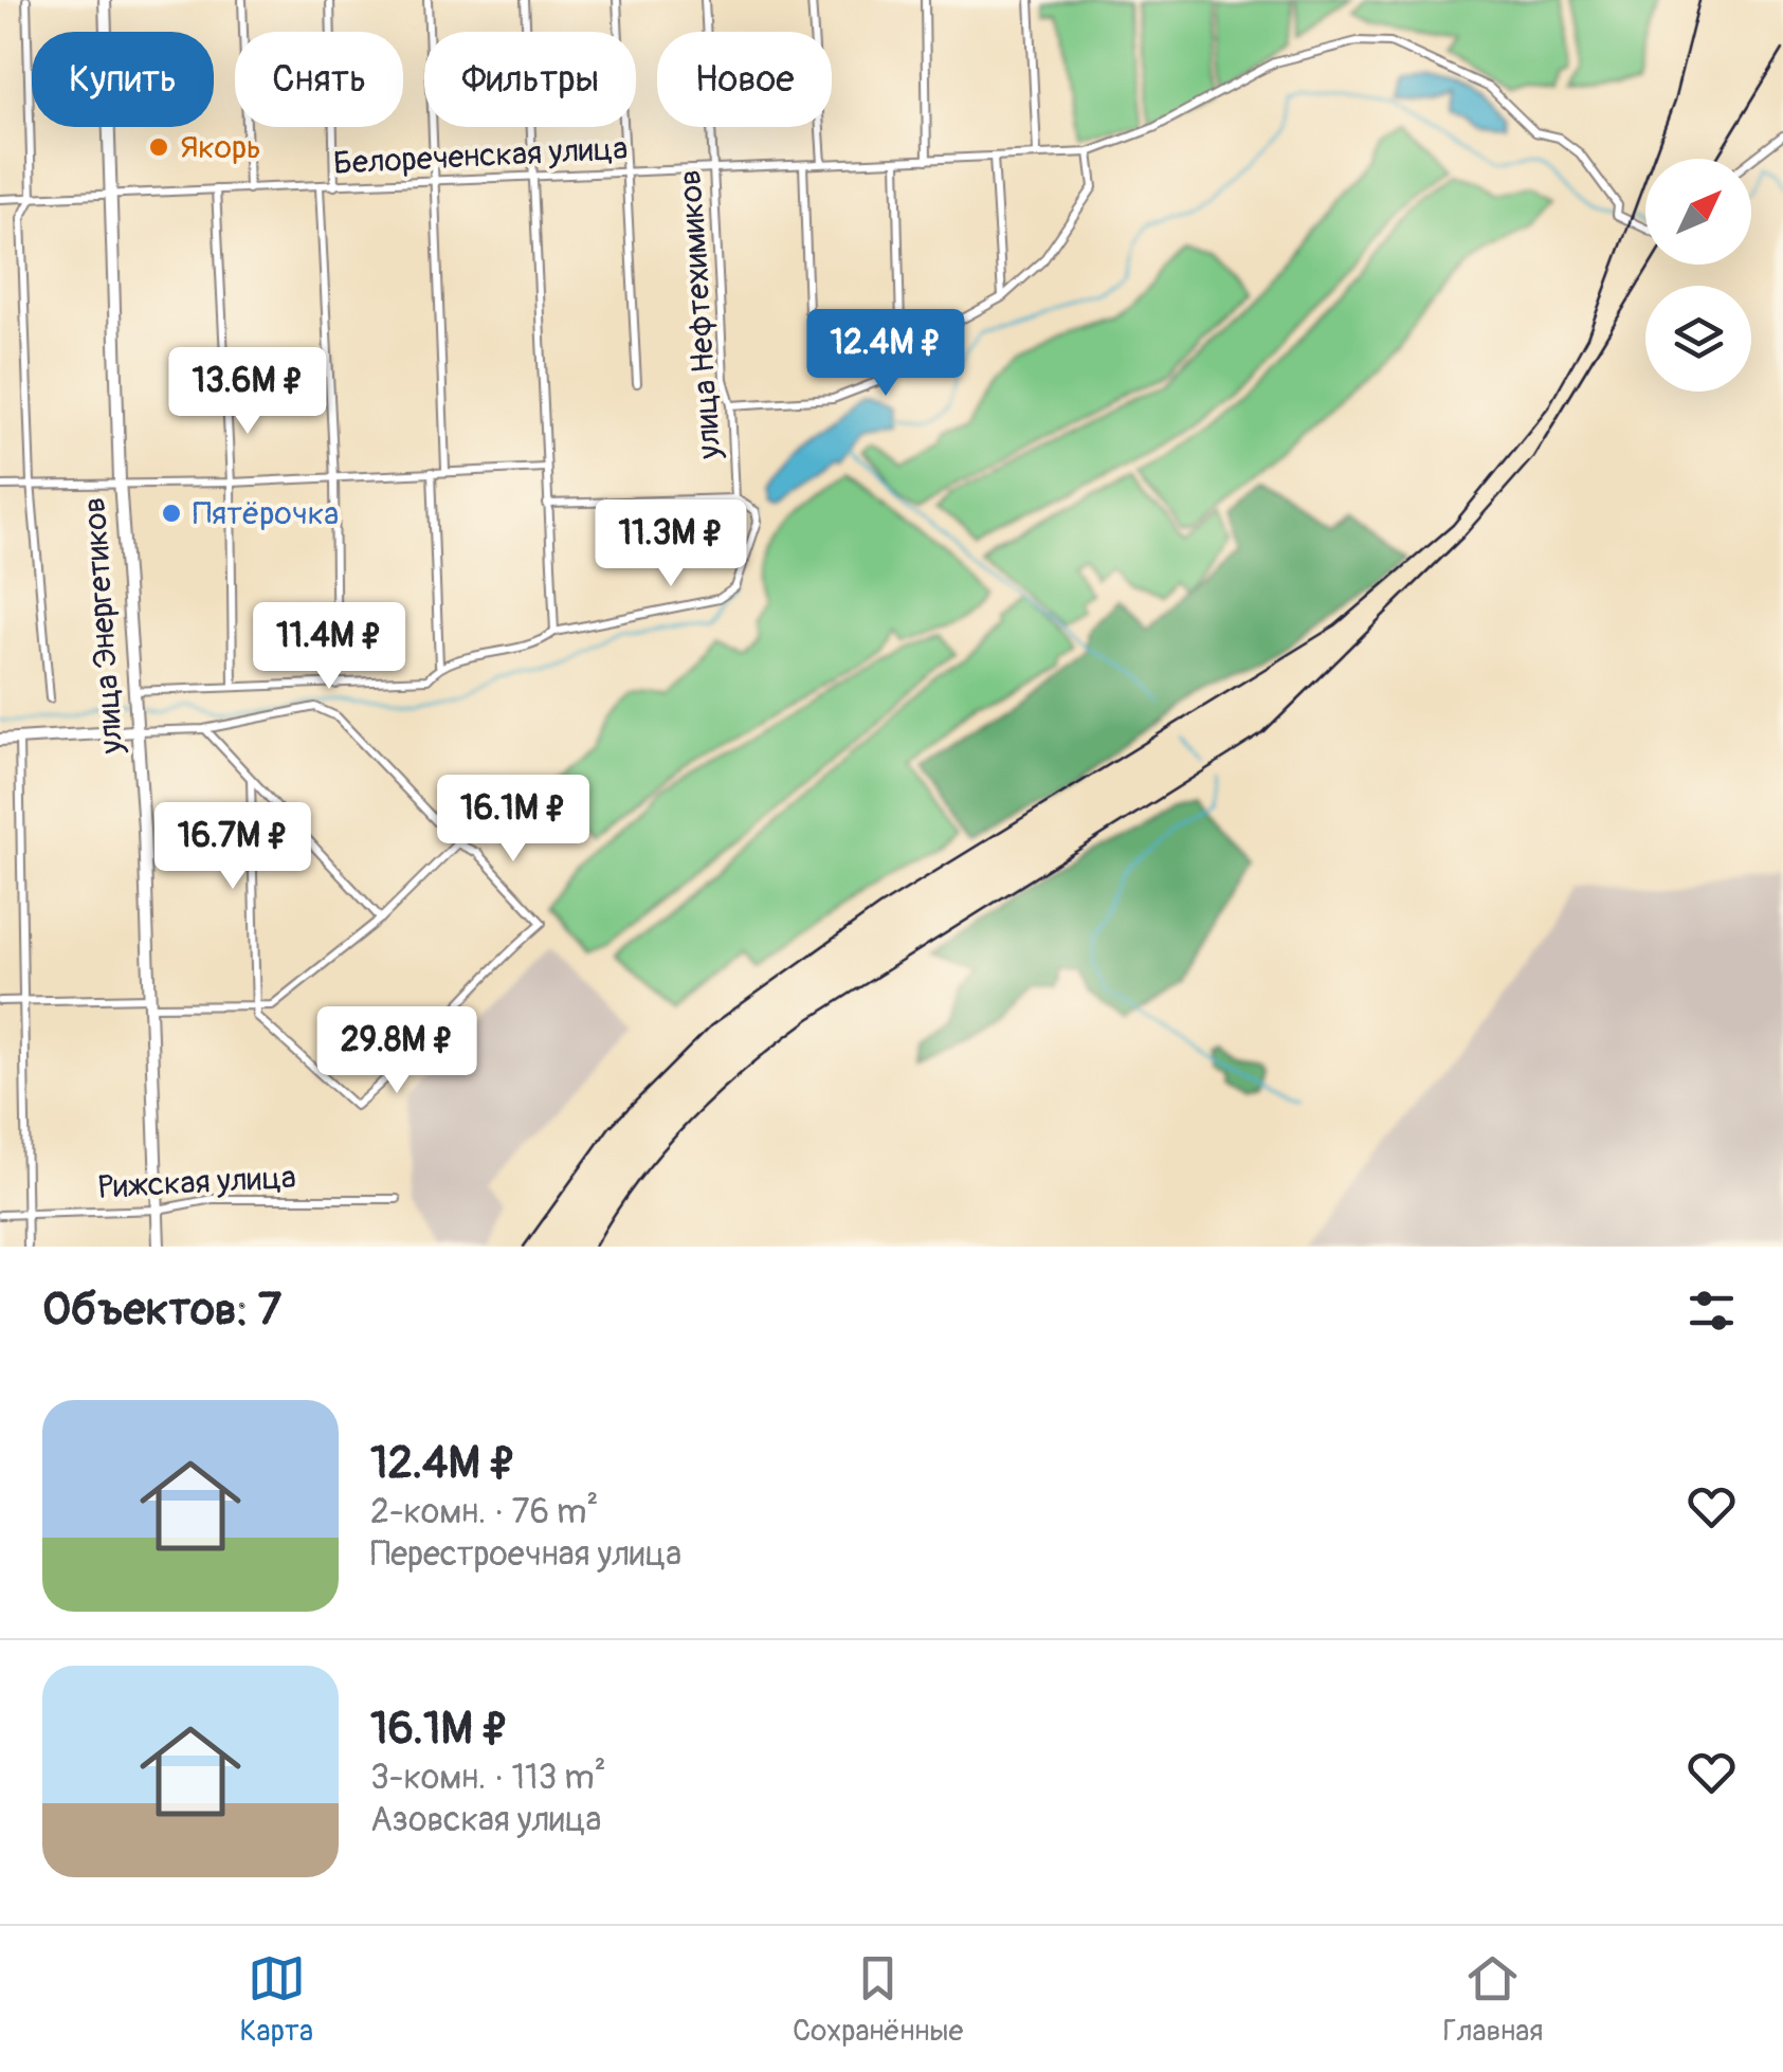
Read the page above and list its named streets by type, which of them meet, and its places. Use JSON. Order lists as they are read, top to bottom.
{
  "streets": {
    "main road": ["улица Энергетиков"],
    "street": ["Белореченская улица", "улица Нефтехимиков", "Рижская улица"]
  },
  "crossings": [
    ["Белореченская улица", "улица Нефтехимиков"],
    ["Белореченская улица", "улица Энергетиков"],
    ["улица Энергетиков", "Рижская улица"]
  ],
  "places": ["Якорь", "Пятёрочка"],
  "north": "top right",
  "page": {
    "chip": [
      "Купить",
      "Снять",
      "Фильтры",
      "Новое"
    ],
    "price": [
      "12.4M ₽",
      "13.6M ₽",
      "11.3M ₽",
      "11.4M ₽",
      "16.1M ₽",
      "16.7M ₽",
      "29.8M ₽"
    ],
    "heading": "Объектов: 7",
    "list": [
      {
        "name": "12.4M ₽",
        "note": "2-комн. · 76 m² · Перестроечная улица"
      },
      {
        "name": "16.1M ₽",
        "note": "3-комн. · 113 m² · Азовская улица"
      }
    ],
    "tabs": ["Карта", "Сохранённые", "Главная"]
  }
}
